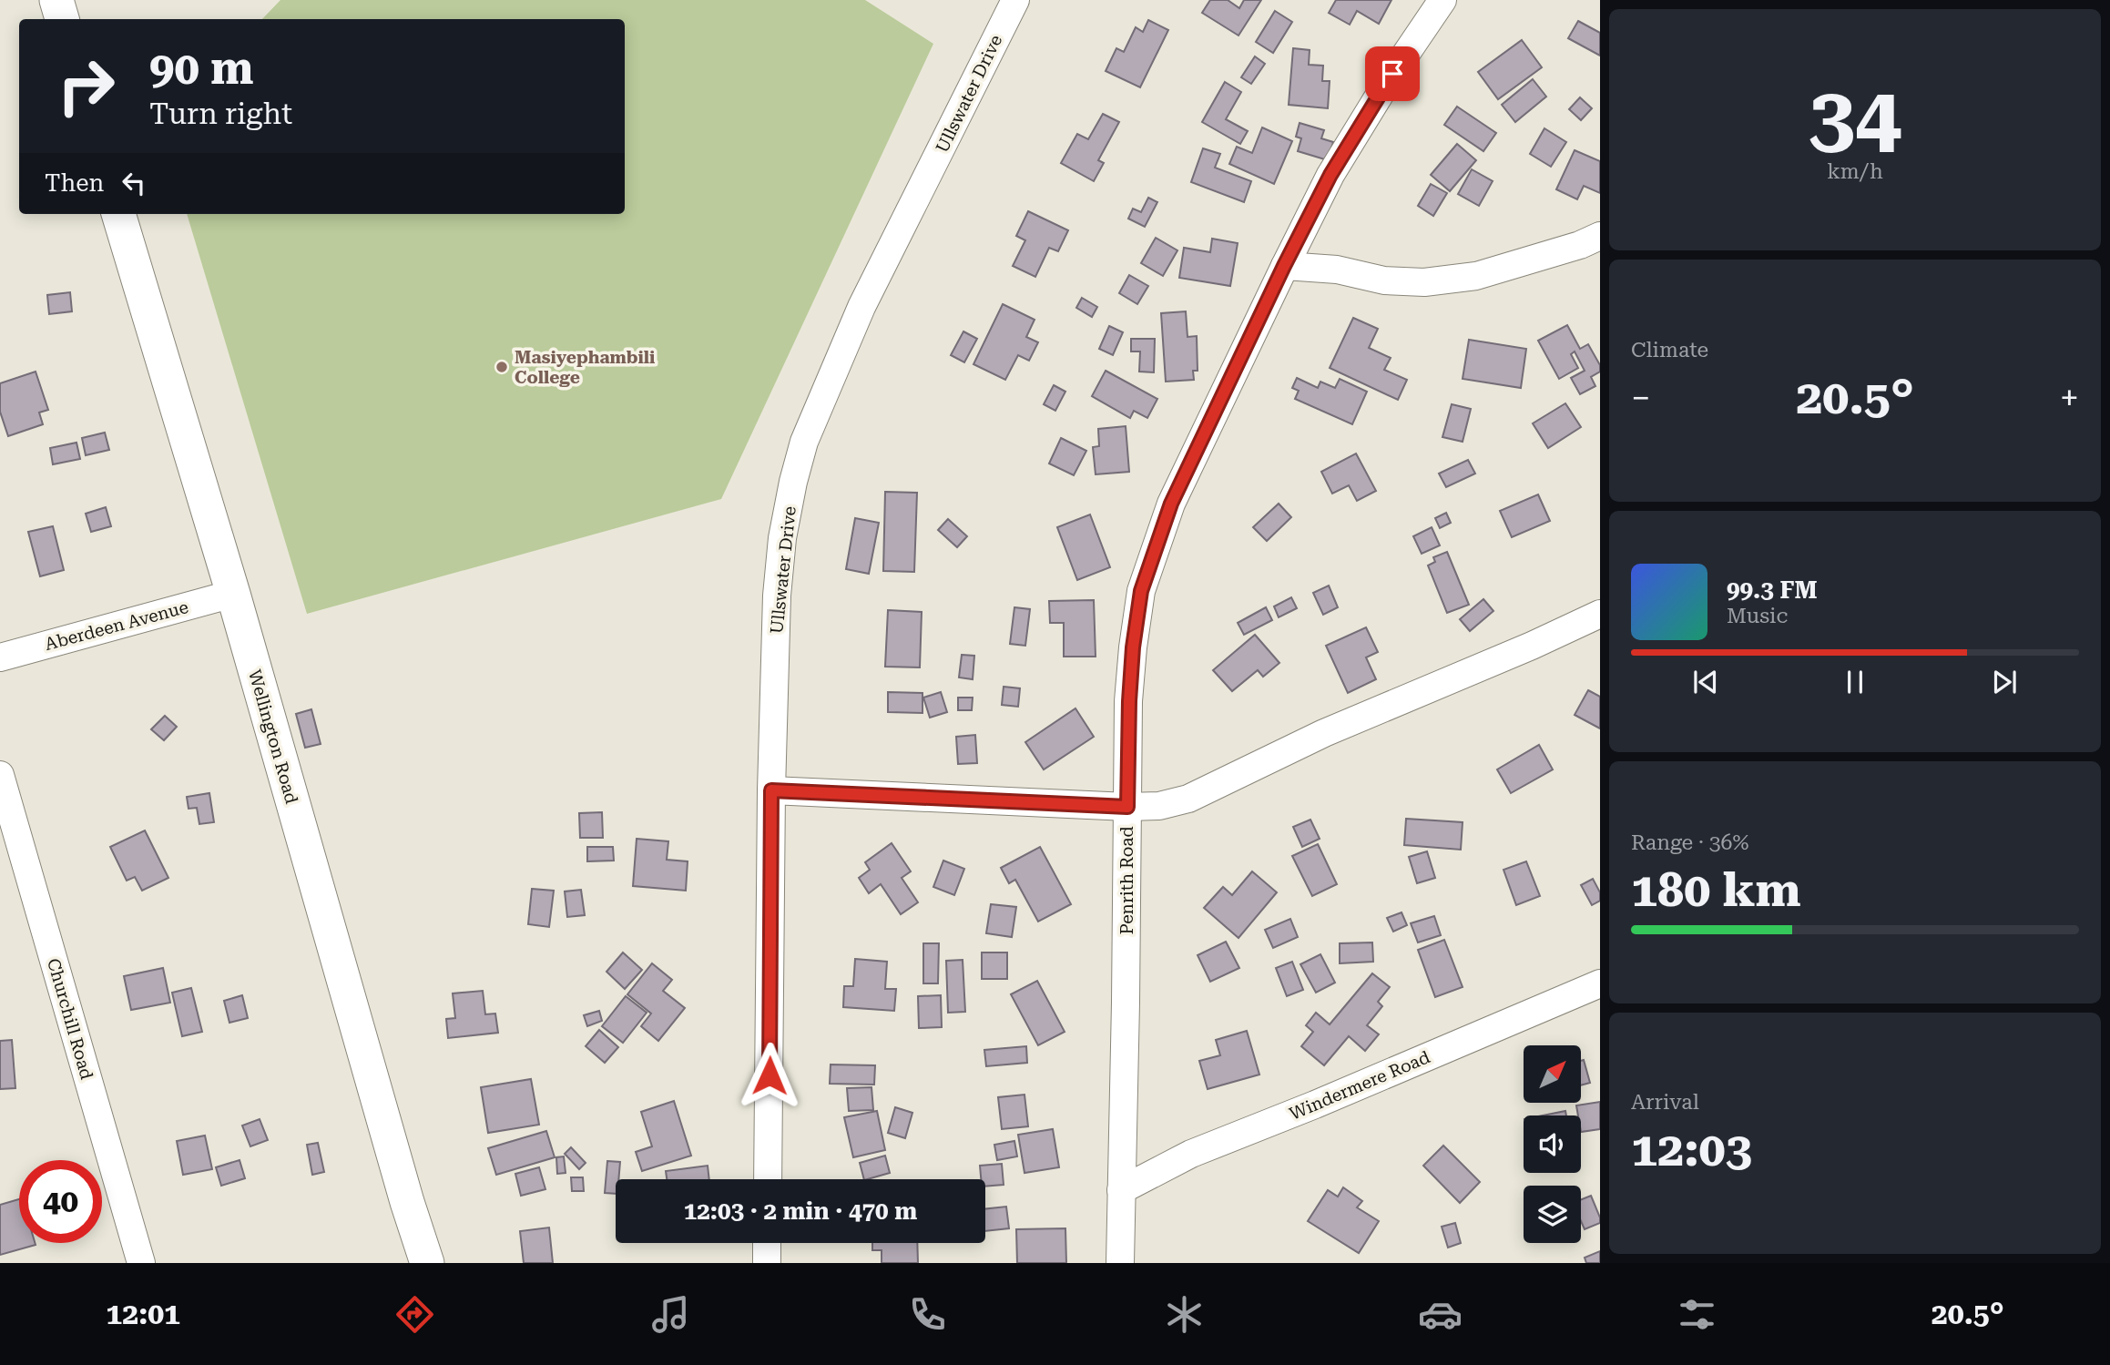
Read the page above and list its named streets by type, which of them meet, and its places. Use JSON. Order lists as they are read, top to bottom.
{
  "streets": {
    "main road": ["Wellington Road"],
    "street": [
      "Ullswater Drive",
      "Aberdeen Avenue",
      "Penrith Road",
      "Churchill Road",
      "Windermere Road"
    ]
  },
  "crossings": [
    ["Aberdeen Avenue", "Wellington Road"],
    ["Penrith Road", "Windermere Road"]
  ],
  "places": ["Masiyephambili College"],
  "north": "top right",
  "page": {
    "tile": [
      ["34", "km/h"],
      "Climate",
      ["Range · 36%", "180 km"],
      ["Arrival", "12:03"]
    ],
    "turn": ["90 m", "Turn right"],
    "then": "Then",
    "heat": ["−", "20.5°", "+"],
    "song": ["99.3 FM", "Music"],
    "limit": "40",
    "trip": "12:03 · 2 min · 470 m",
    "tabs": ["12:01", "20.5°"]
  }
}
